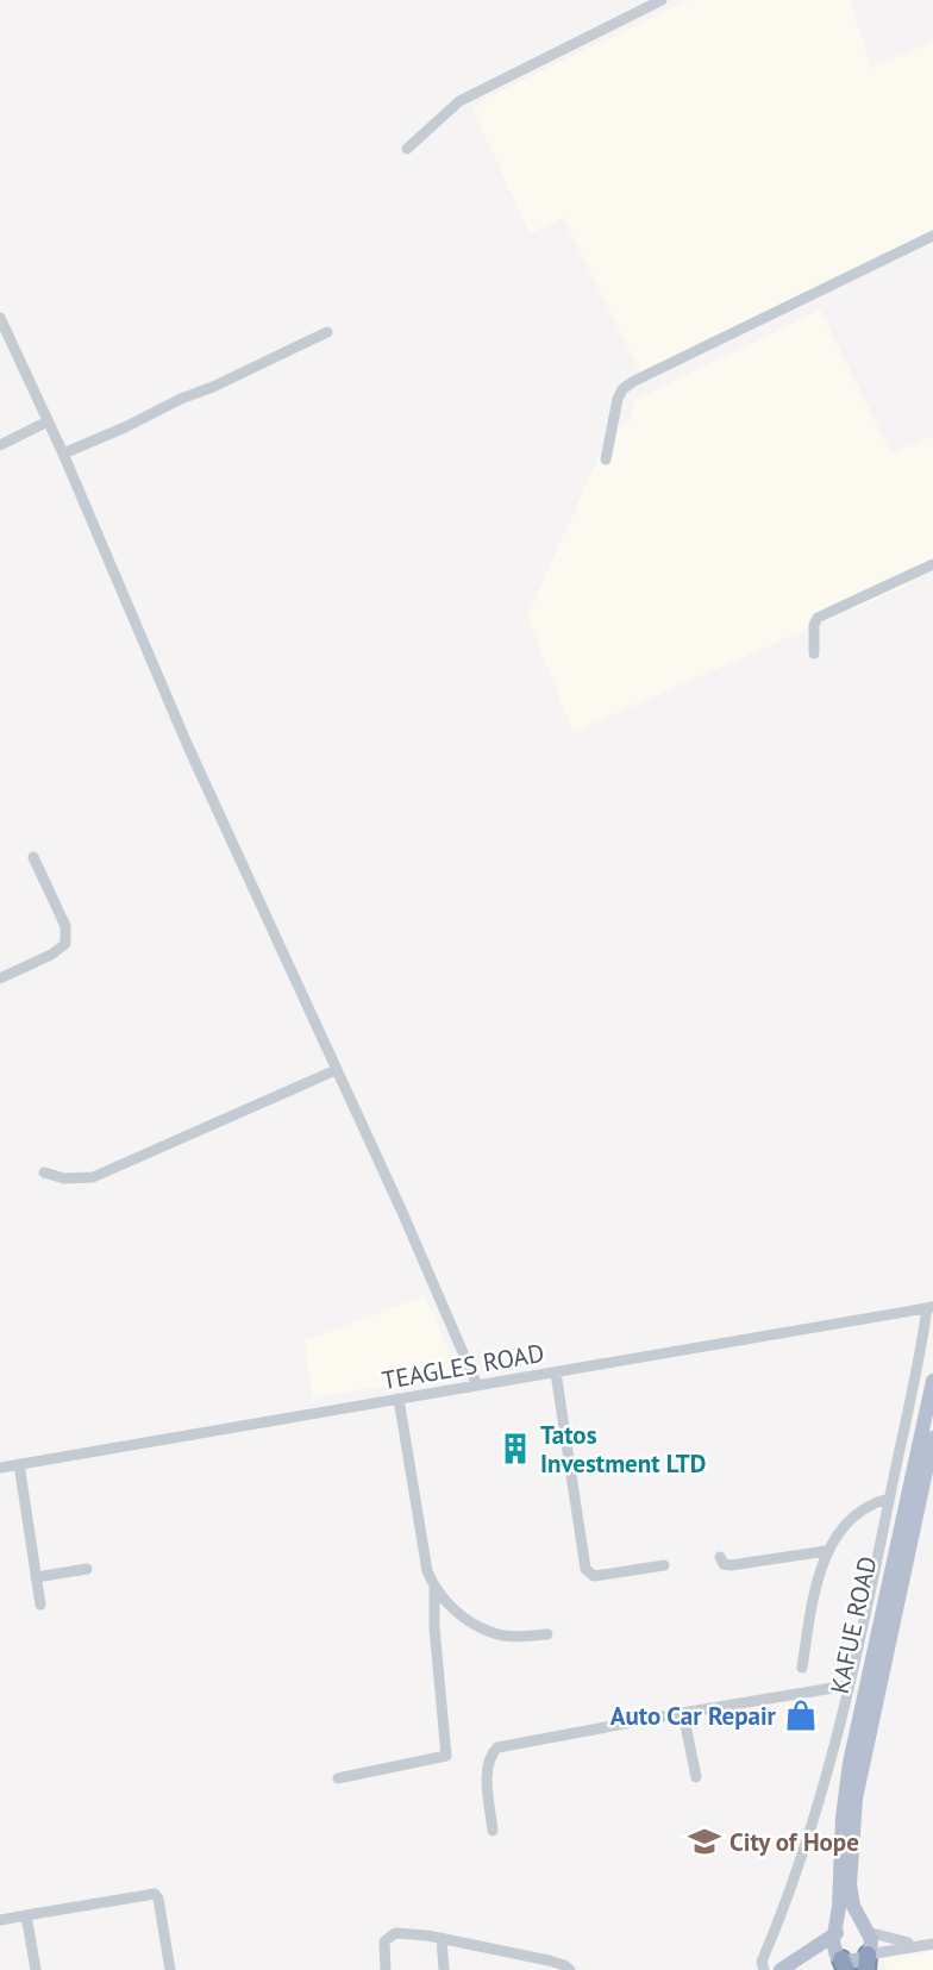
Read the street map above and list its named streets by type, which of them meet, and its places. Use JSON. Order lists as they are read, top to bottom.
{
  "streets": {
    "main road": ["KAFUE ROAD"],
    "street": ["TEAGLES ROAD"]
  },
  "places": {
    "building": ["Tatos Investment LTD"],
    "shop": ["Auto Car Repair"],
    "school or university": ["City of Hope"]
  }
}
